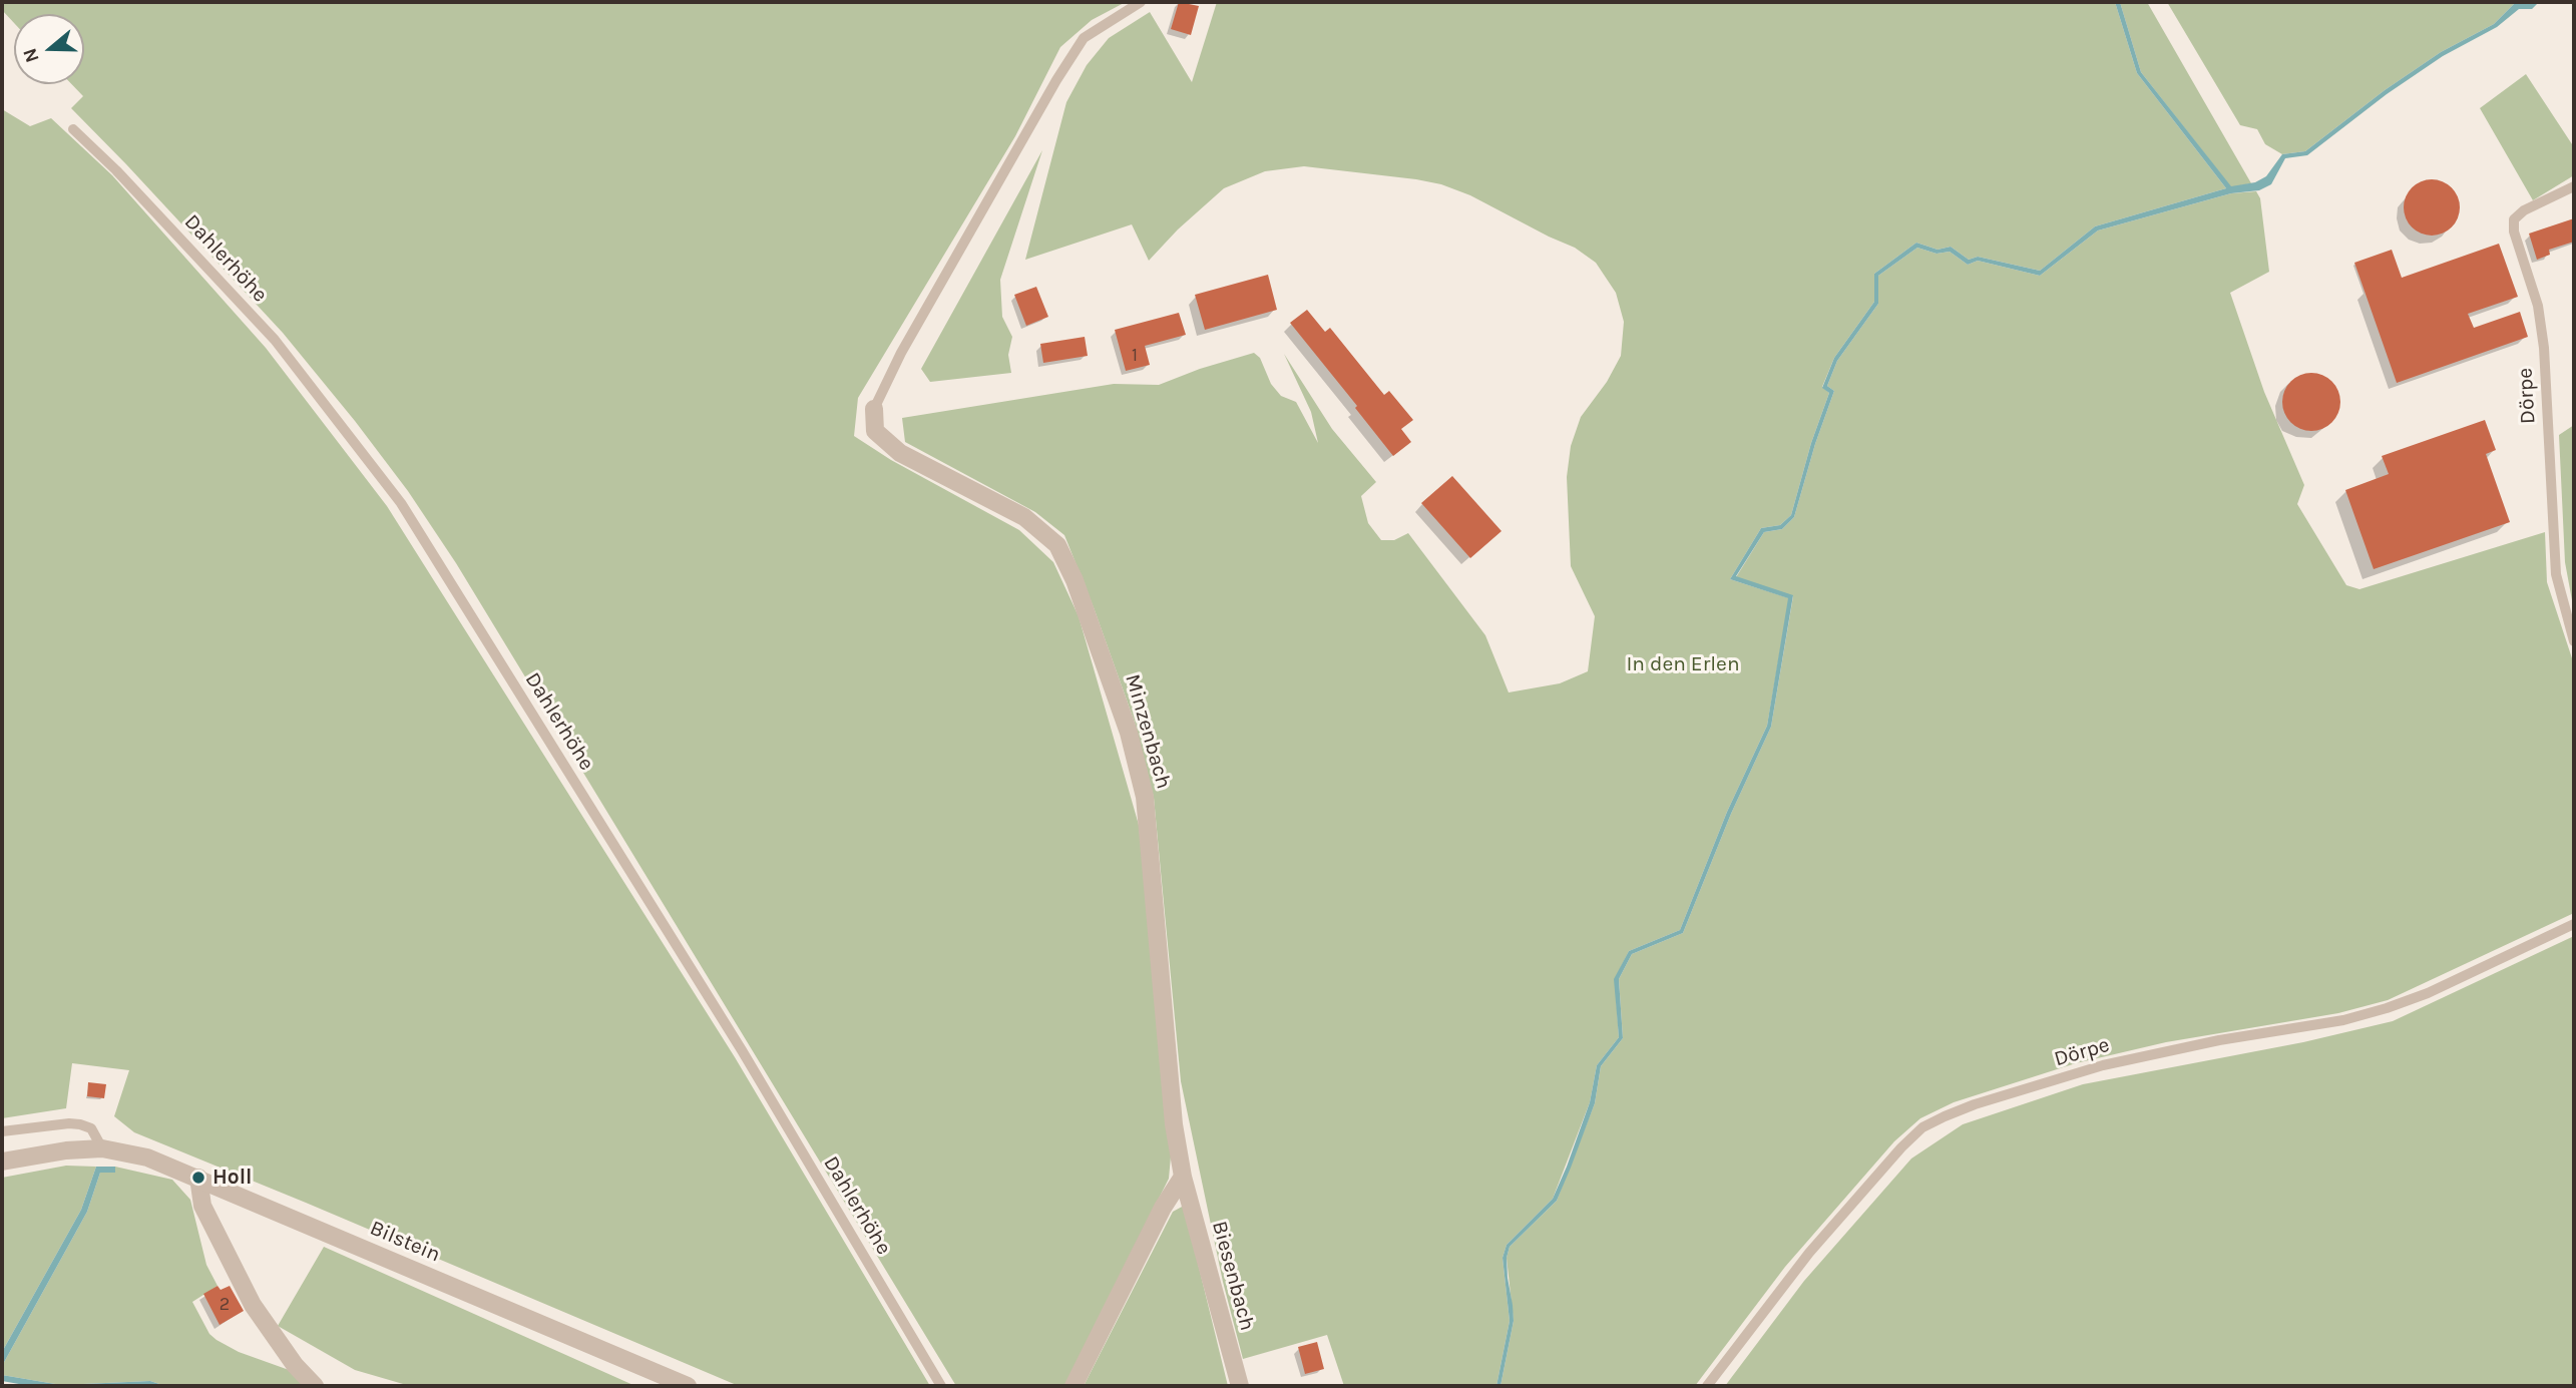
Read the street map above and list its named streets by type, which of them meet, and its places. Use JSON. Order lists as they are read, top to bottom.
{
  "streets": {
    "street": ["Minzenbach", "Bilstein", "Biesenbach"],
    "lane": ["Dahlerhöhe", "Dörpe"]
  },
  "crossings": [
    ["Minzenbach", "Biesenbach"]
  ],
  "parks": ["In den Erlen"],
  "places": ["Holl"],
  "house_numbers": ["1", "2"],
  "north": "left"
}
